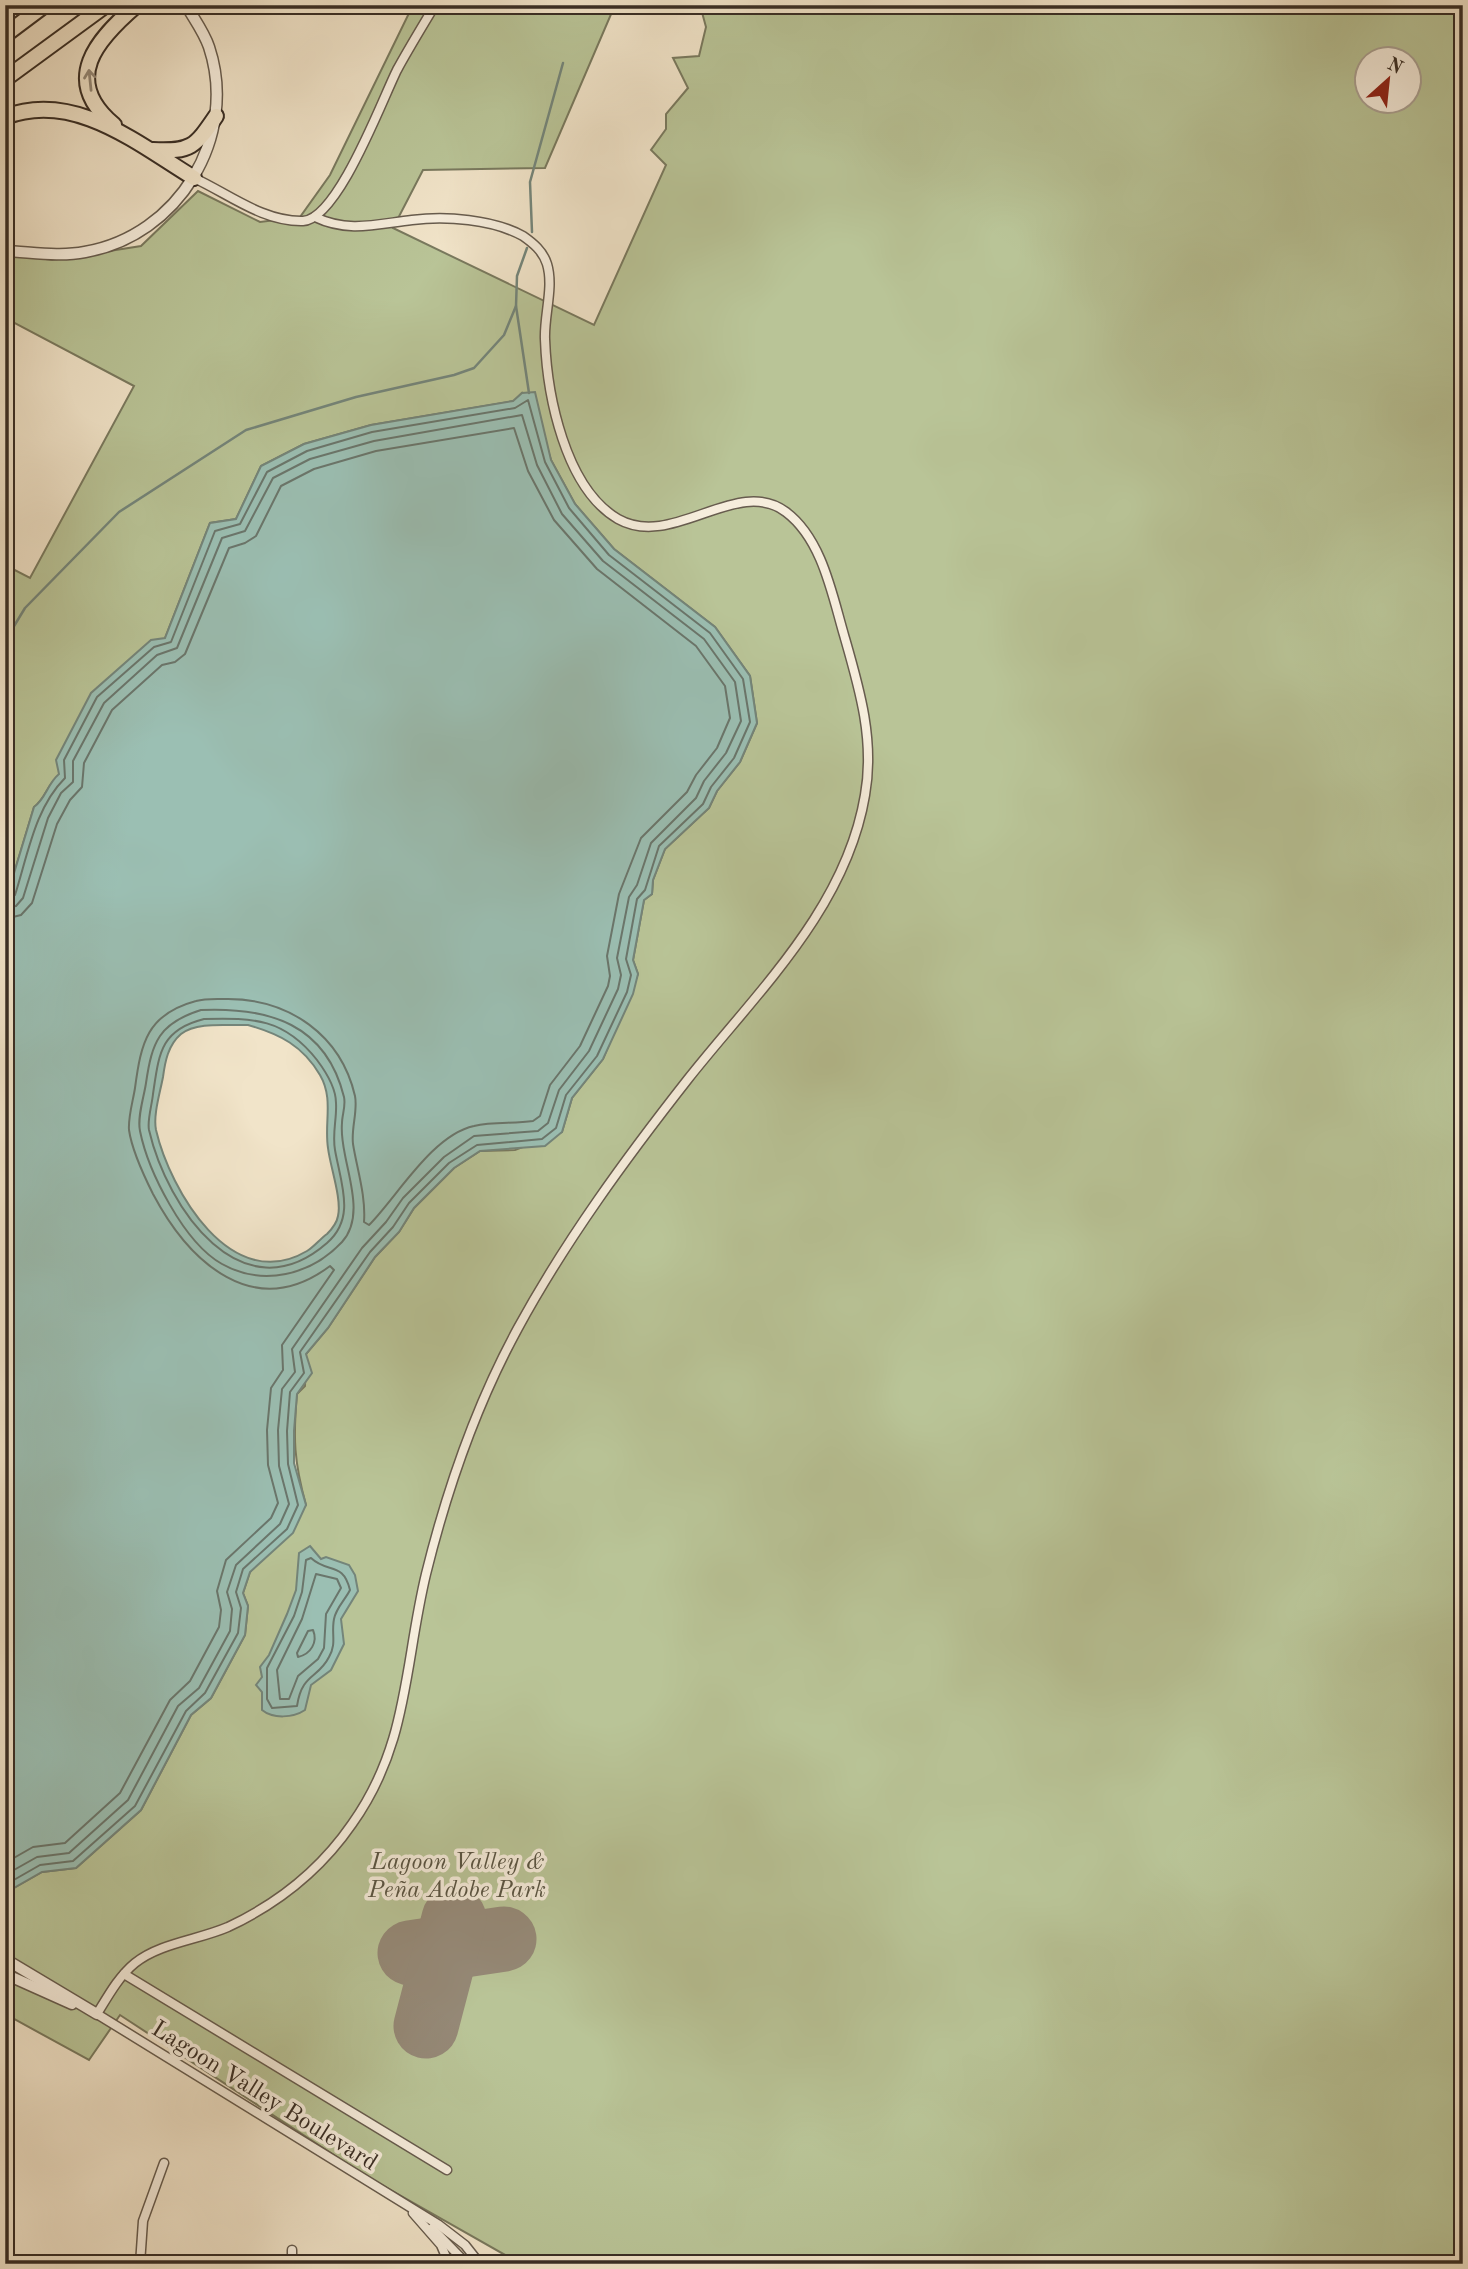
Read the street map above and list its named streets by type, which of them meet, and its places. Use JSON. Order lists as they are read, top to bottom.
{
  "streets": {
    "street": ["Lagoon Valley Boulevard"]
  },
  "parks": ["Lagoon Valley & Peña Adobe Park"],
  "north": "top right"
}
